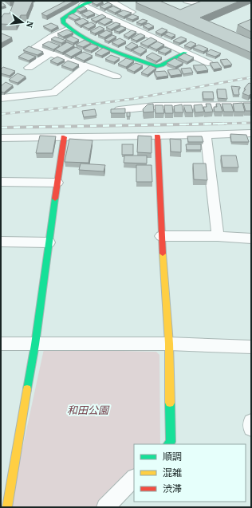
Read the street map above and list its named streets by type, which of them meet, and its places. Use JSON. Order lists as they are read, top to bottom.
{
  "parks": ["和田公園"],
  "legend": ["順調", "混雑", "渋滞"],
  "north": "right"
}
